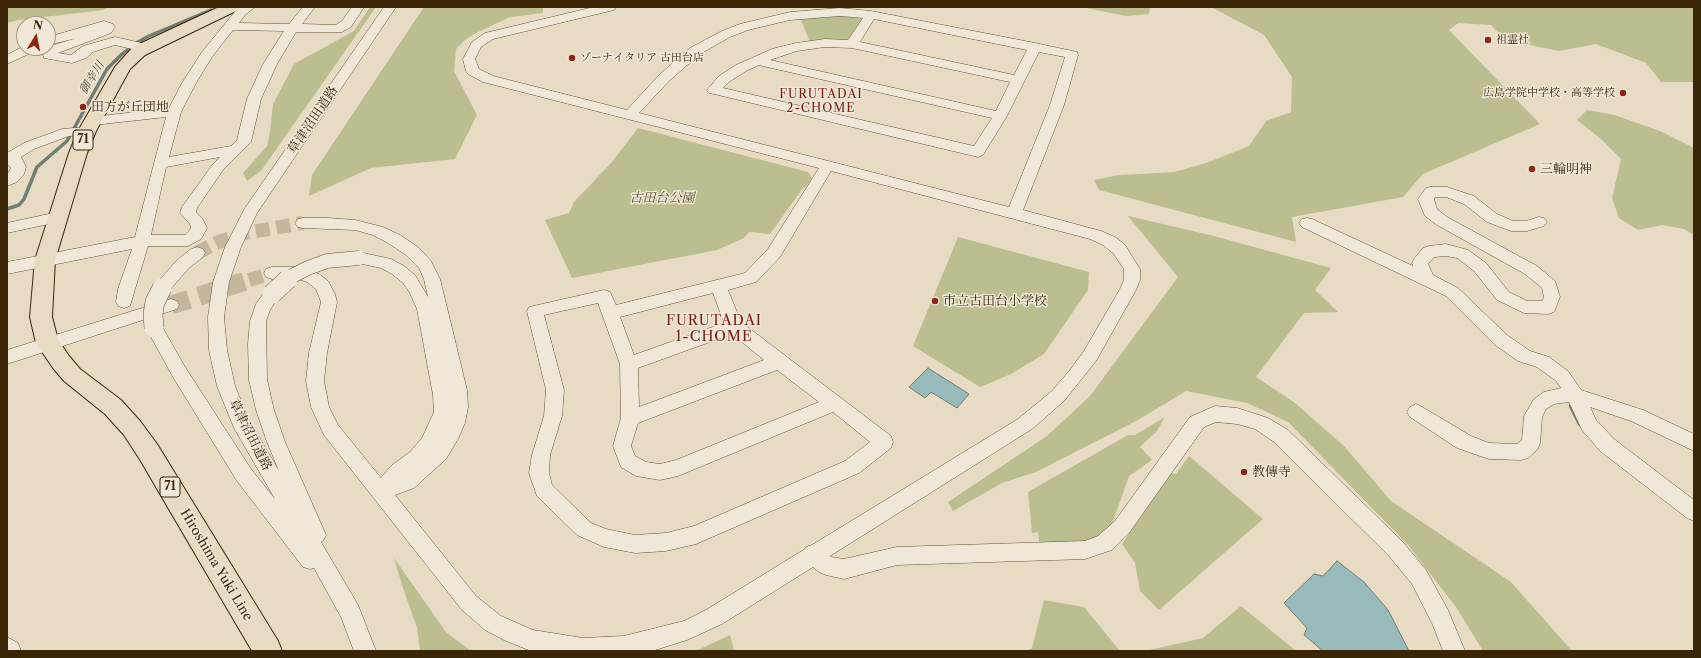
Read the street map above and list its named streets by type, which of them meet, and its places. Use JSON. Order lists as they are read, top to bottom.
{
  "streets": {
    "main road": ["71", "Hiroshima Yuki Line"],
    "street": ["草津沼田道路"]
  },
  "districts": ["FURUTADAI 2-CHOME", "FURUTADAI 1-CHOME"],
  "water": ["御幸川"],
  "parks": ["古田台公園"],
  "places": [
    "祖霊社",
    "ゾーナイタリア 古田台店",
    "広島学院中学校・高等学校",
    "田方が丘団地",
    "三輪明神",
    "市立古田台小学校",
    "教傳寺"
  ],
  "north": "top"
}
